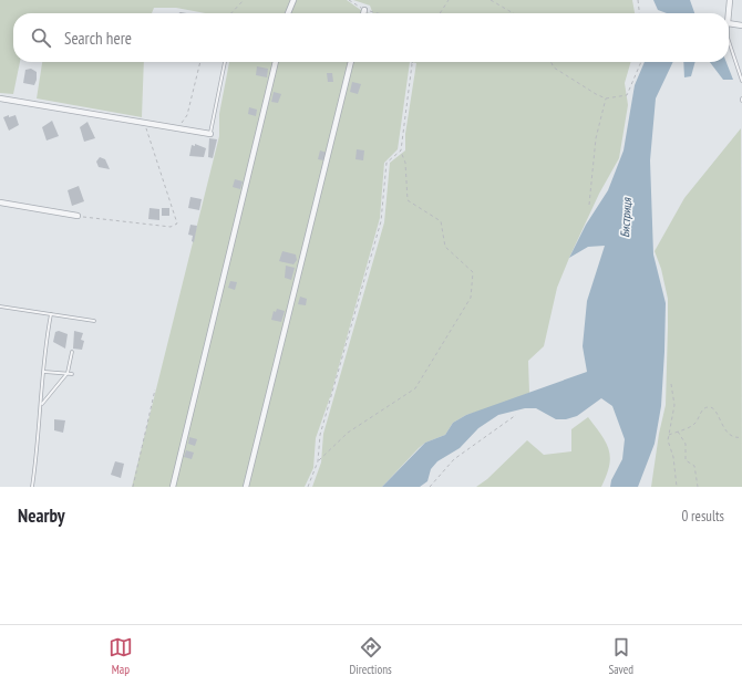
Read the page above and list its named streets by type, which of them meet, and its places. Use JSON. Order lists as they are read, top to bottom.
{
  "water": ["Бистриця"],
  "page": {
    "search": "Search here",
    "heading": ["Nearby", "0 results"],
    "nav": ["Map", "Directions", "Saved"]
  }
}
